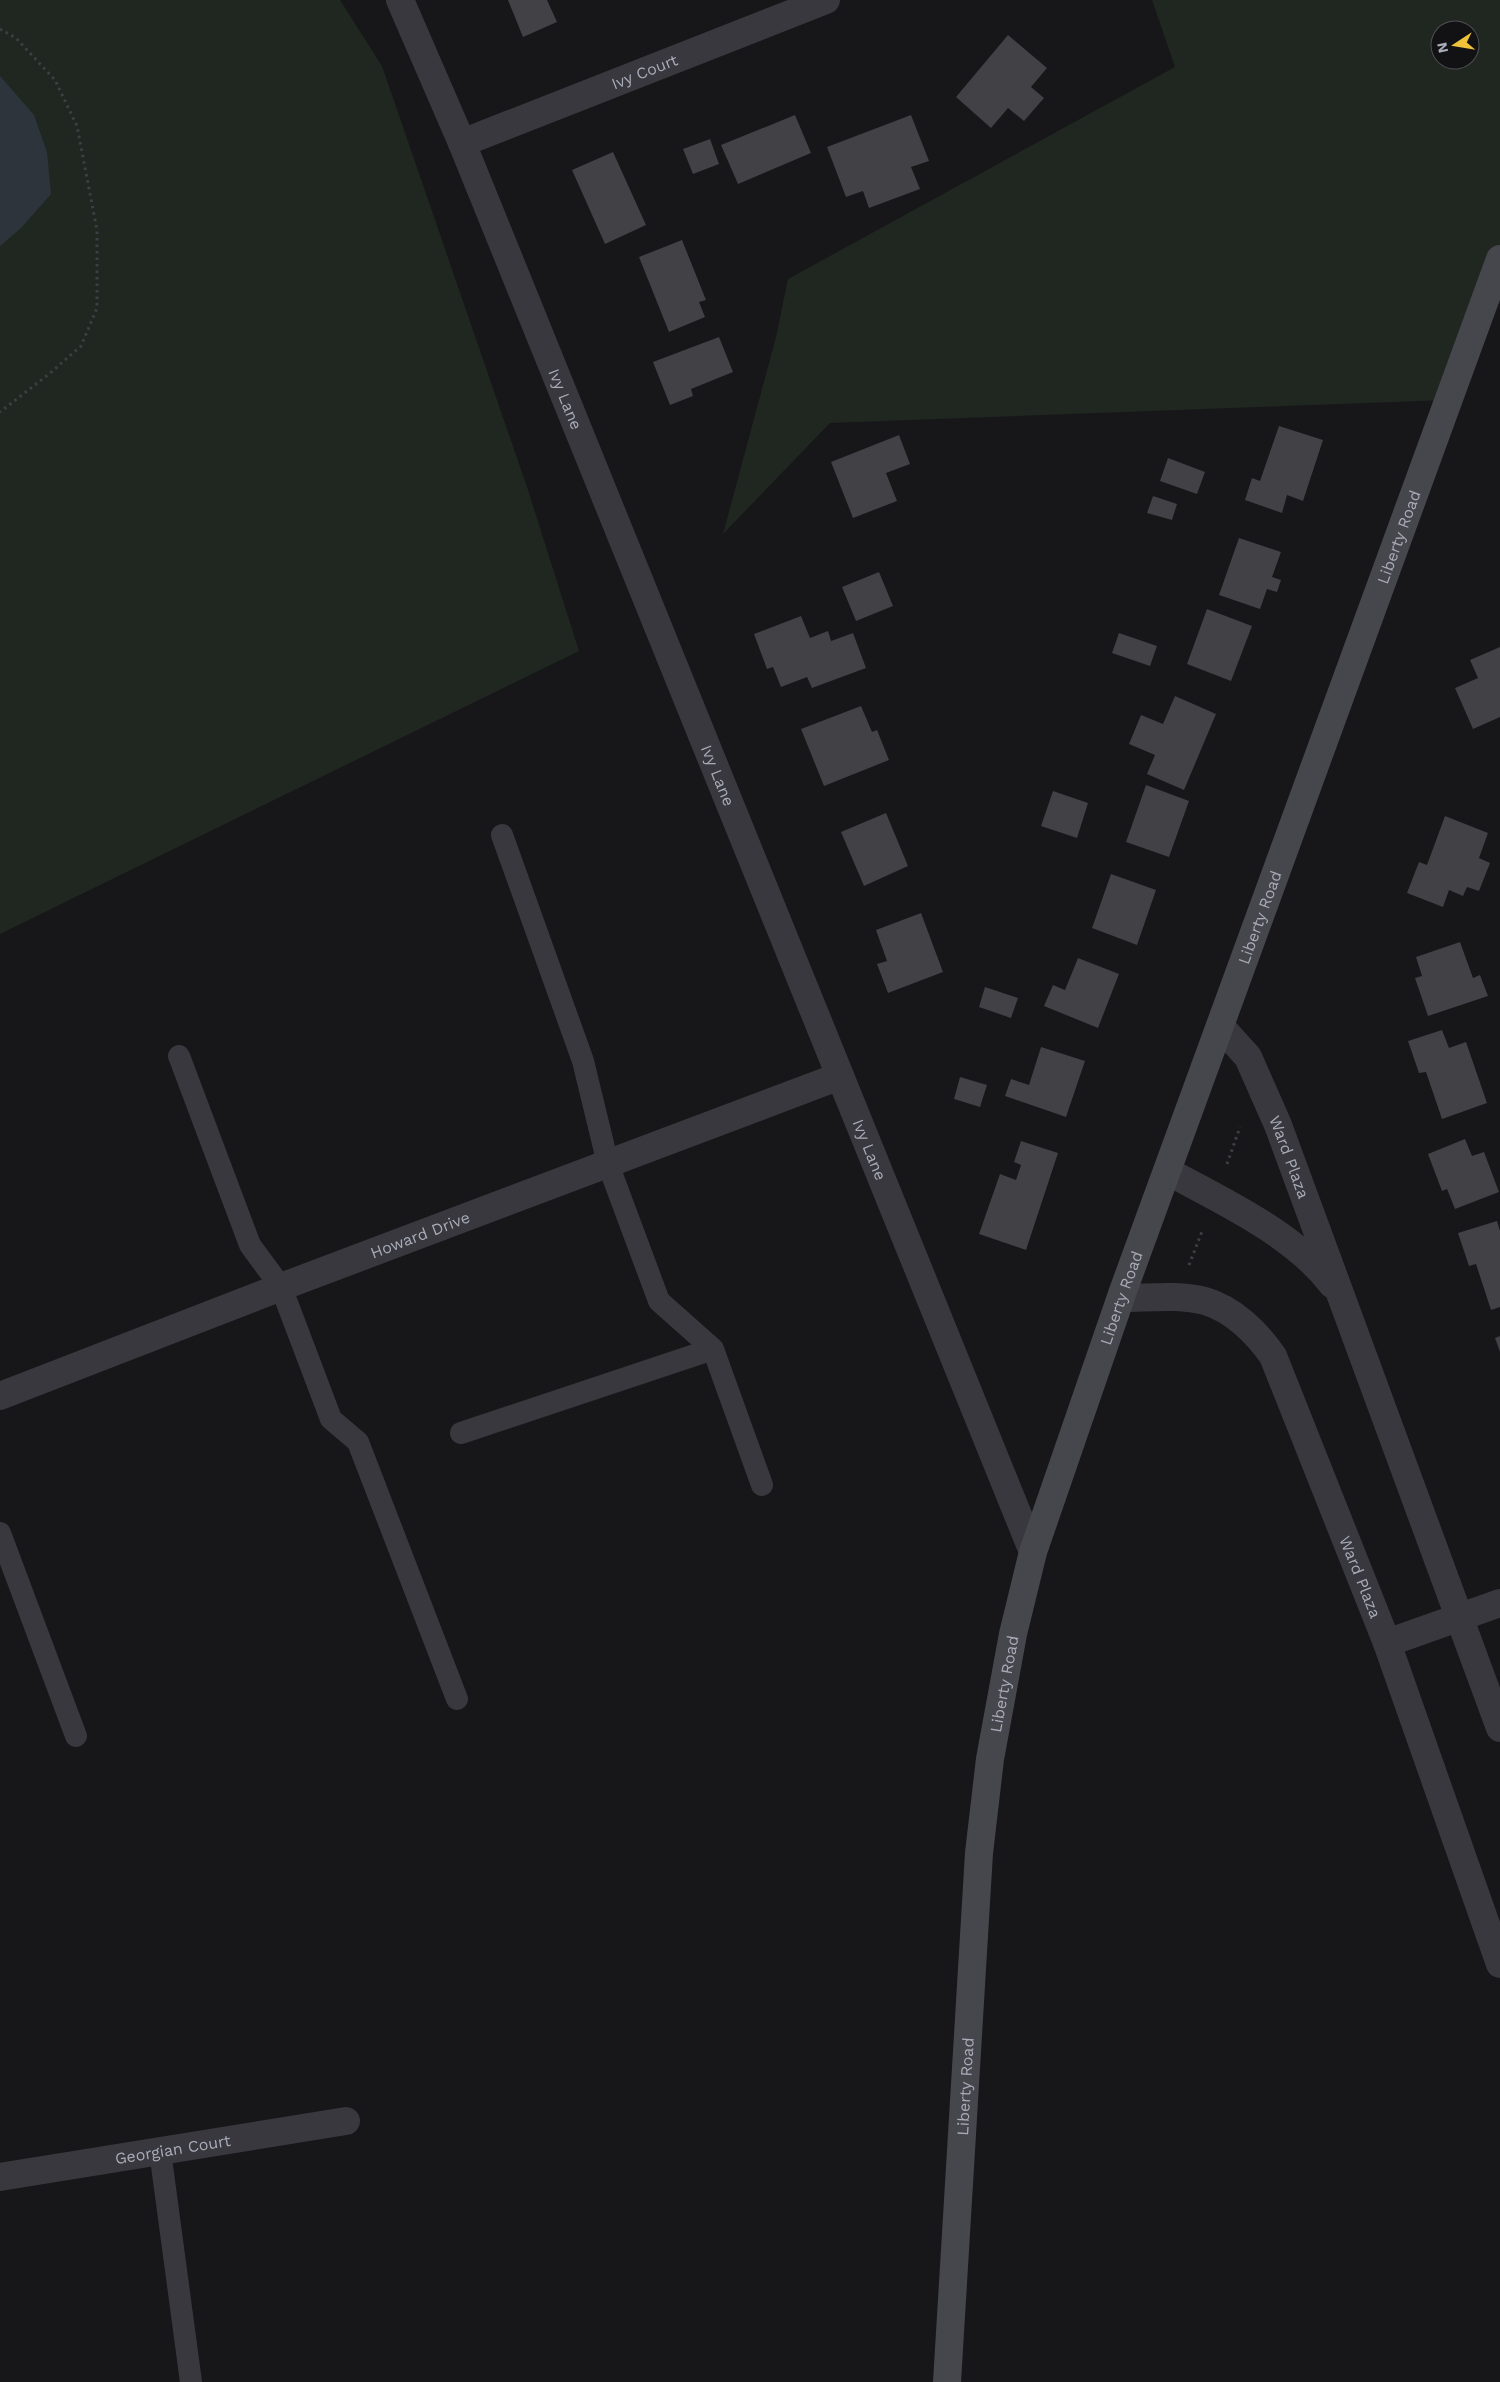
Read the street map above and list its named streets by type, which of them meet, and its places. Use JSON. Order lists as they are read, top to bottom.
{
  "streets": {
    "main road": ["Liberty Road"],
    "street": [
      "Ivy Court",
      "Ivy Lane",
      "Ward Plaza",
      "Howard Drive",
      "Georgian Court"
    ]
  },
  "crossings": [
    ["Ivy Court", "Ivy Lane"],
    ["Ivy Lane", "Liberty Road"],
    ["Ivy Lane", "Howard Drive"],
    ["Liberty Road", "Ward Plaza"]
  ],
  "north": "left"
}
